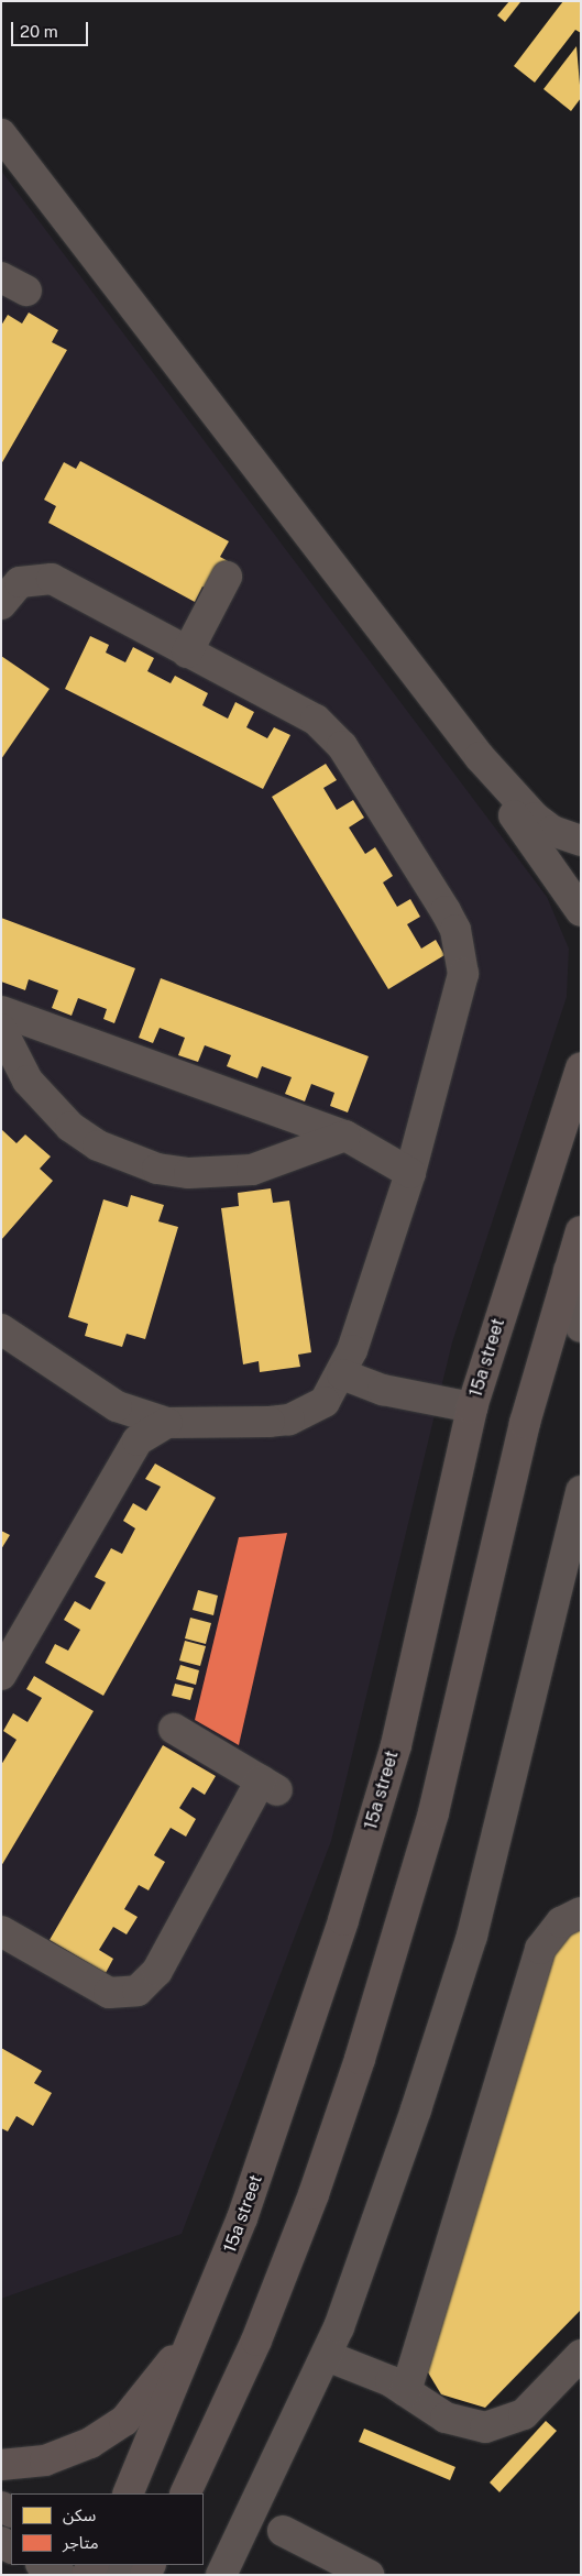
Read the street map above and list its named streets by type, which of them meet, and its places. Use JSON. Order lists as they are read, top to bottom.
{
  "streets": {
    "main road": ["15a street"]
  },
  "legend": ["سكن", "متاجر"],
  "scale_bar": "20 m"
}
